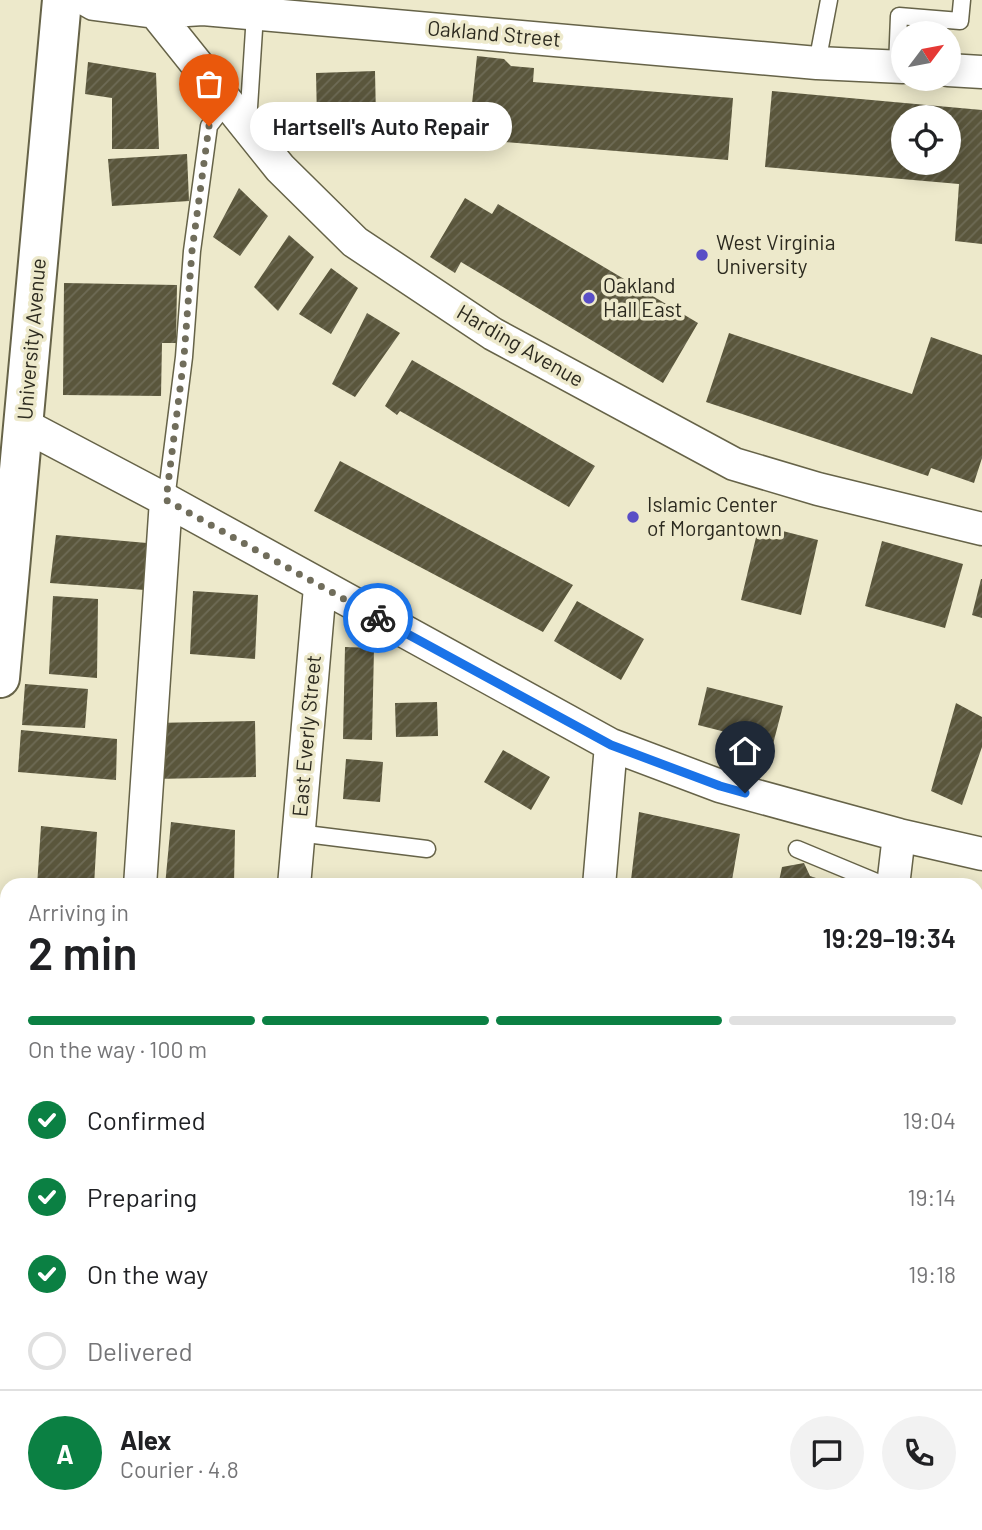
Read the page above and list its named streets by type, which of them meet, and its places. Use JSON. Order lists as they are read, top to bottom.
{
  "streets": {
    "street": [
      "Oakland Street",
      "University Avenue",
      "Harding Avenue",
      "East Everly Street"
    ]
  },
  "crossings": [
    ["Oakland Street", "Harding Avenue"]
  ],
  "places": [
    "Hartsell's Auto Repair",
    "West Virginia University",
    "Oakland Hall East",
    "Islamic Center of Morgantown"
  ],
  "north": "top right",
  "page": {
    "bubble": "Hartsell's Auto Repair",
    "heading": ["2 min", "Arriving in", "19:29–19:34"],
    "panel": ["Alex", "Courier · 4.8"],
    "bar": "On the way · 100 m",
    "list": [
      ["Confirmed", "19:04"],
      ["Preparing", "19:14"],
      ["On the way", "19:18"],
      "Delivered"
    ],
    "round": "A"
  }
}
